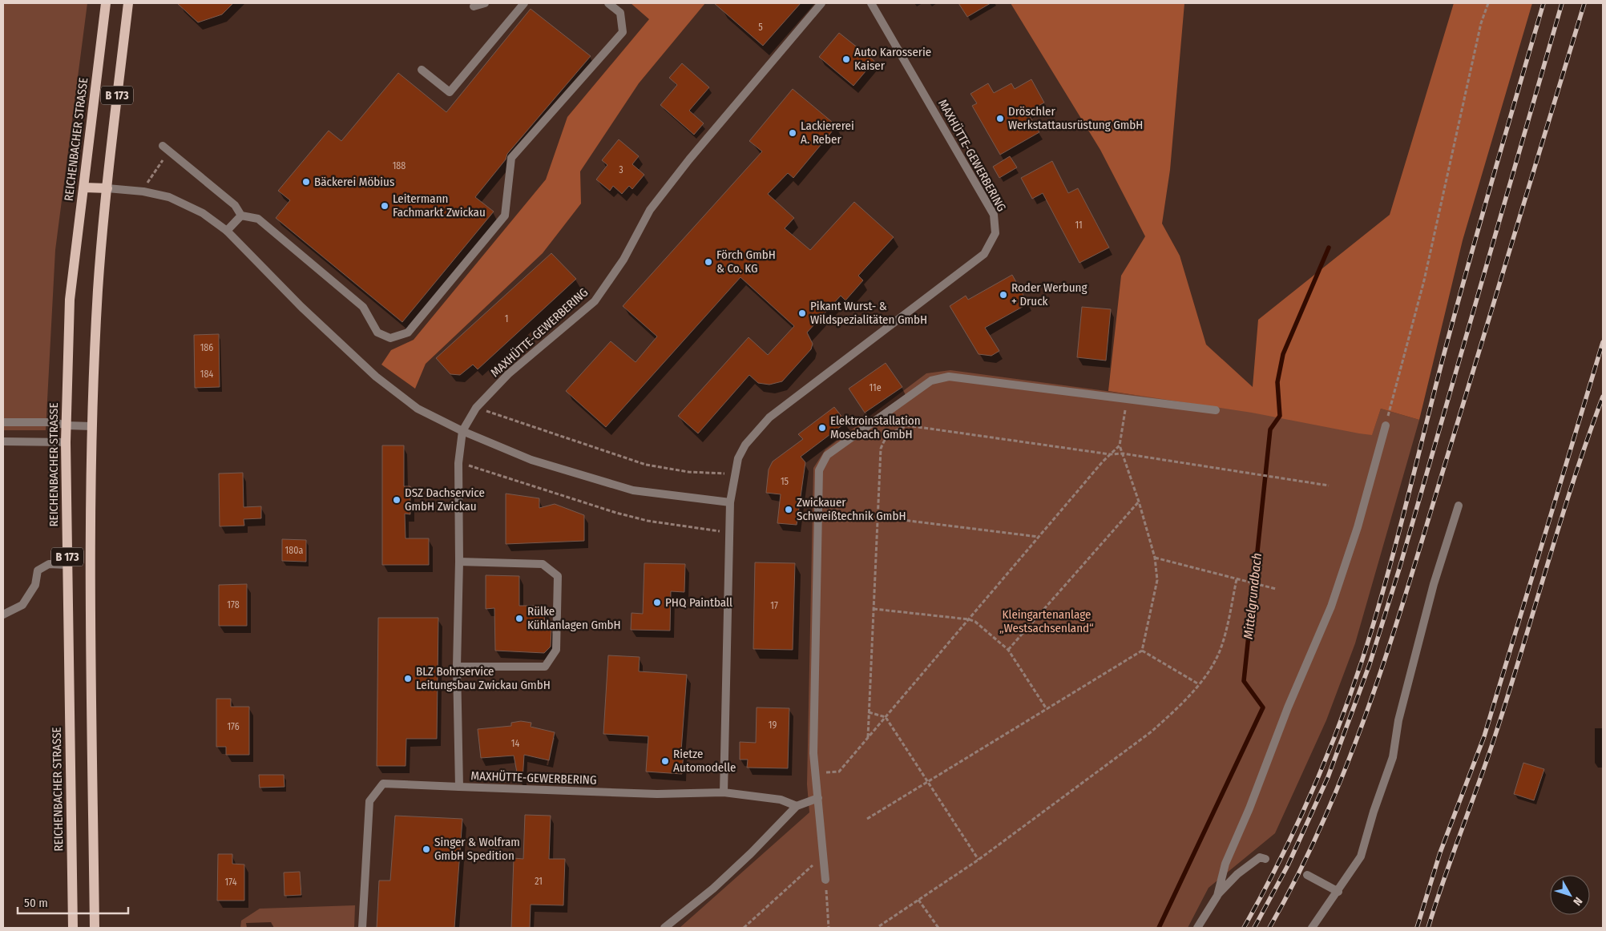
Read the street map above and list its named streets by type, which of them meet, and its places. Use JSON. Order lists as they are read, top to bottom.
{
  "streets": {
    "main road": ["B 173", "REICHENBACHER STRASSE"],
    "street": ["MAXHÜTTE-GEWERBERING"]
  },
  "water": ["Mittelgrundbach"],
  "parks": ["Kleingartenanlage „Westsachsenland“"],
  "places": [
    "Auto Karosserie Kaiser",
    "Dröschler Werkstattausrüstung GmbH",
    "Lackiererei A. Reber",
    "Bäckerei Möbius",
    "Leitermann Fachmarkt Zwickau",
    "Förch GmbH & Co. KG",
    "Roder Werbung + Druck",
    "Pikant Wurst- & Wildspezialitäten GmbH",
    "Elektroinstallation Mosebach GmbH",
    "DSZ Dachservice GmbH Zwickau",
    "Zwickauer Schweißtechnik GmbH",
    "PHQ Paintball",
    "Rülke Kühlanlagen GmbH",
    "BLZ Bohrservice Leitungsbau Zwickau GmbH",
    "Rietze Automodelle",
    "Singer & Wolfram GmbH Spedition"
  ],
  "house_numbers": [
    "5",
    "188",
    "3",
    "11",
    "1",
    "186",
    "184",
    "11e",
    "15",
    "180a",
    "178",
    "17",
    "19",
    "176",
    "14",
    "21",
    "174"
  ],
  "scale_bar": "50 m",
  "north": "bottom right"
}
